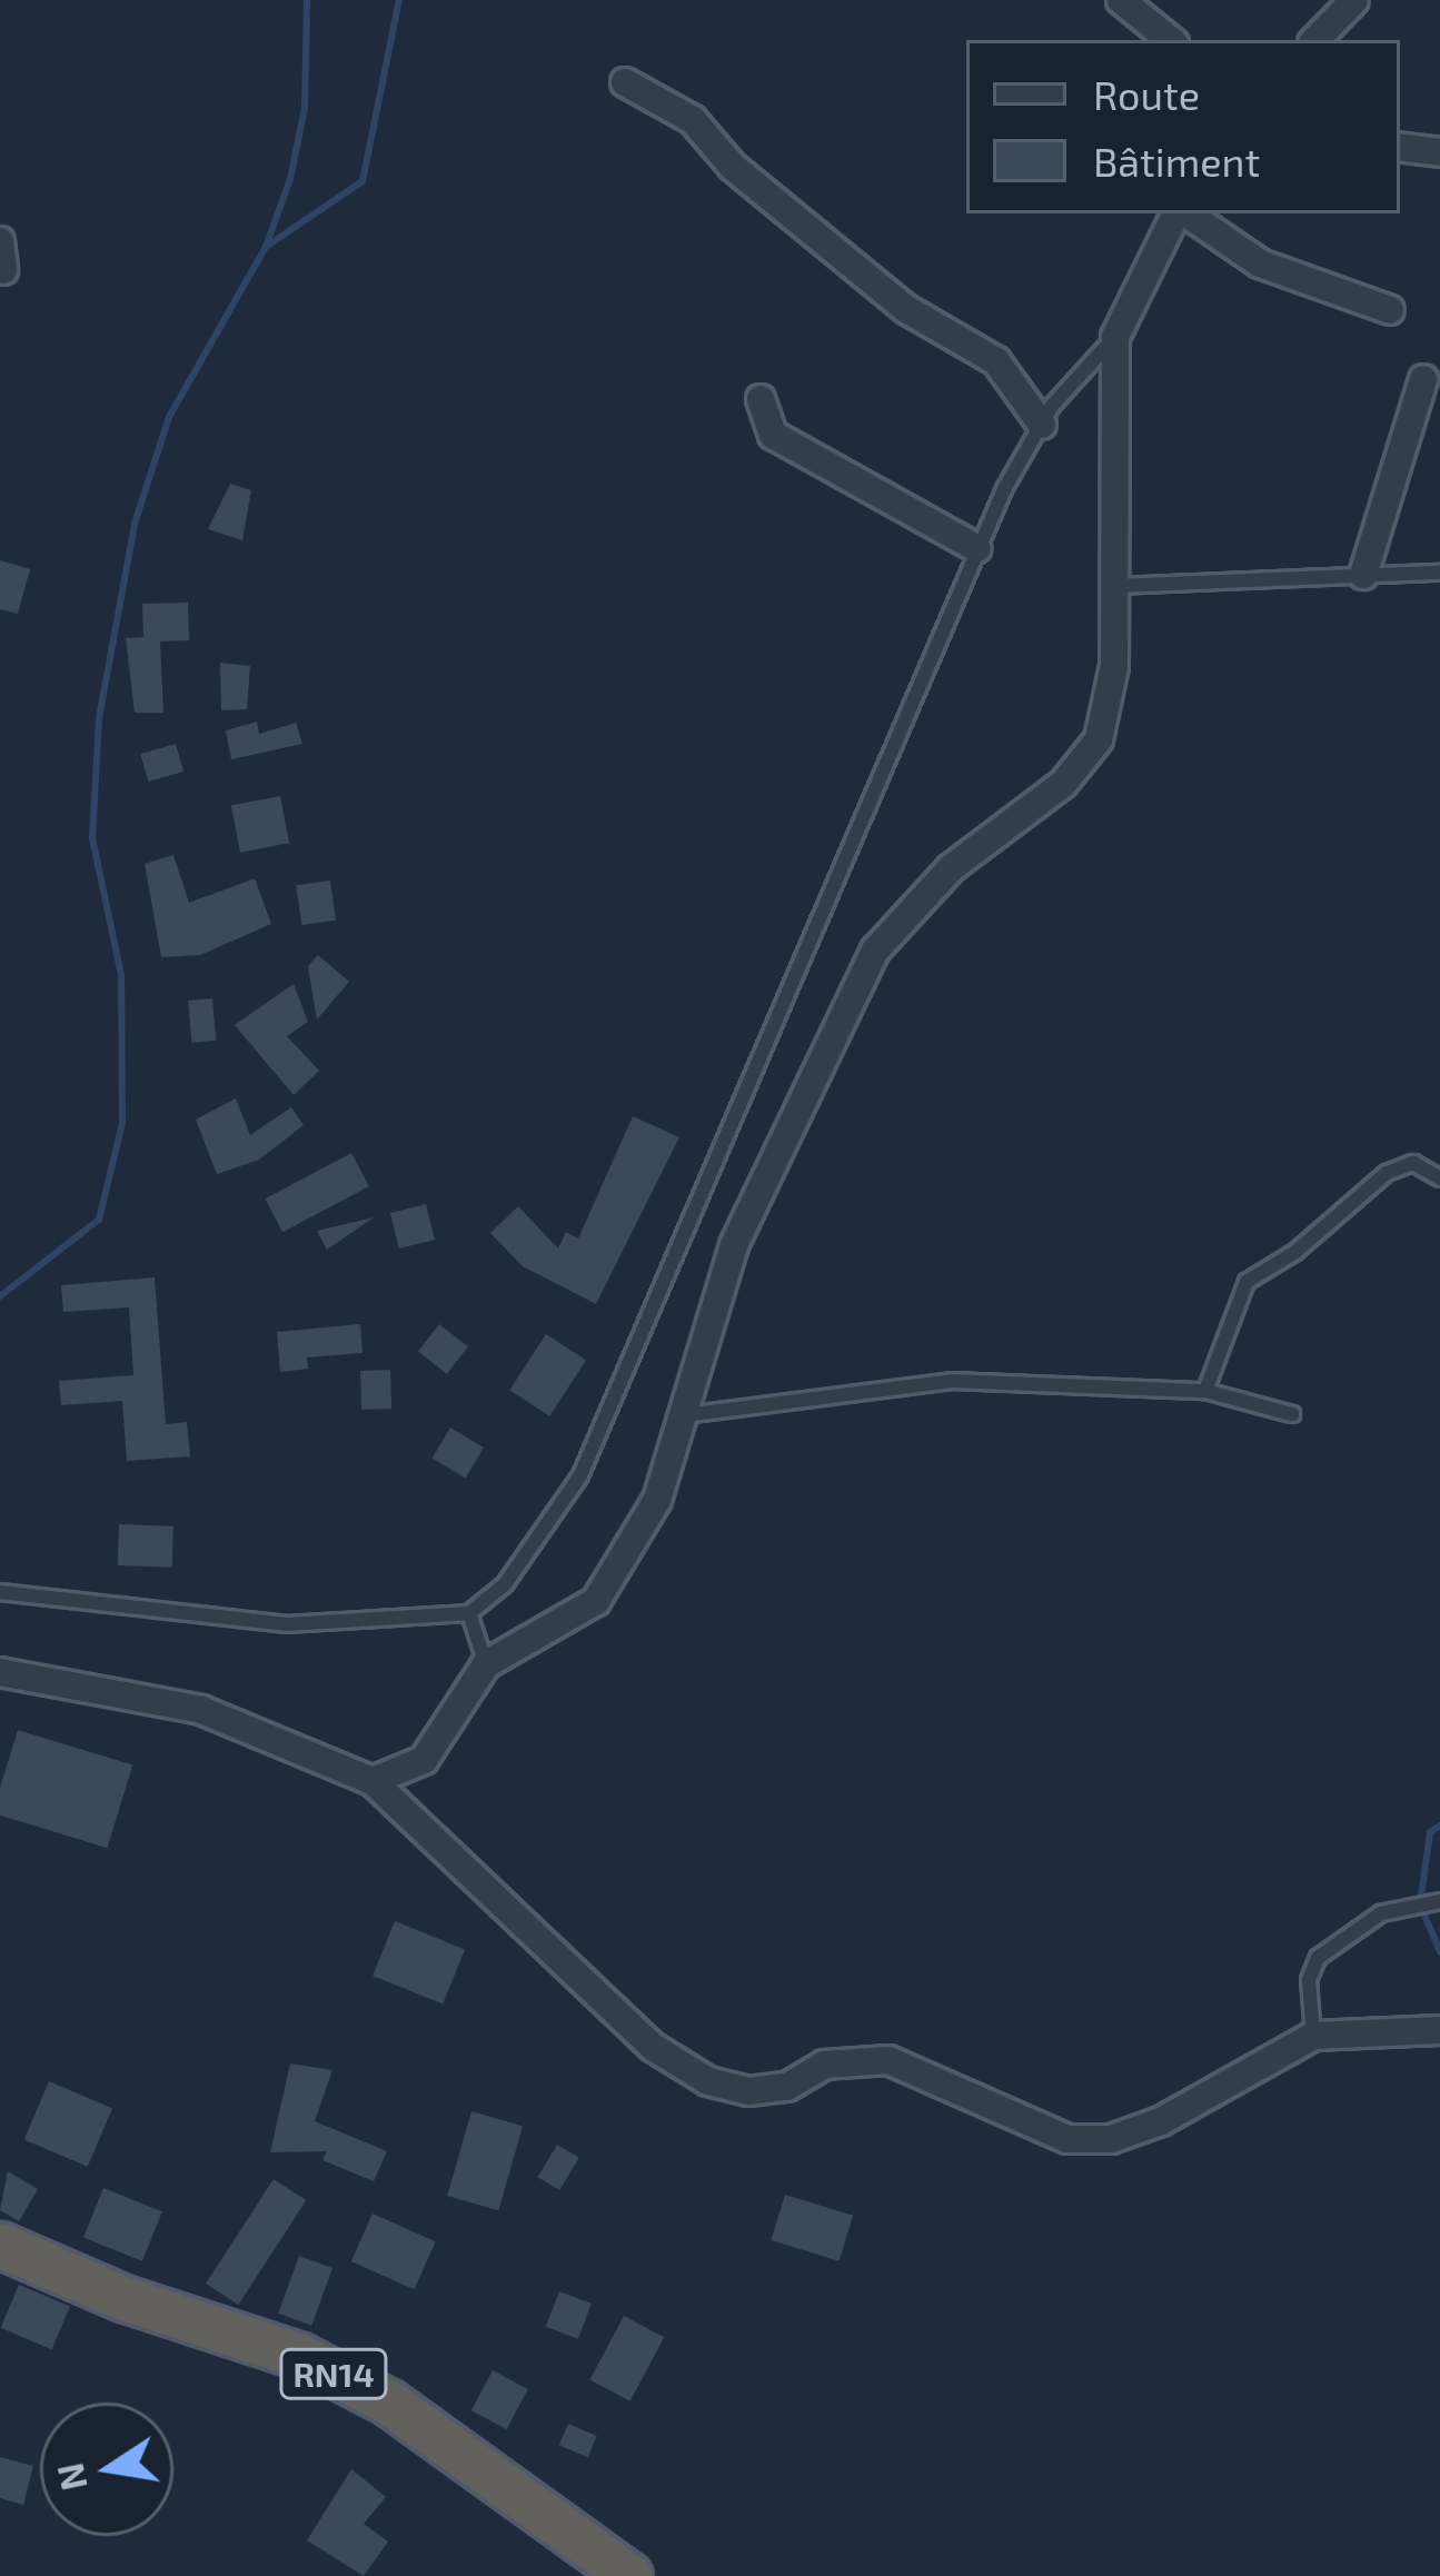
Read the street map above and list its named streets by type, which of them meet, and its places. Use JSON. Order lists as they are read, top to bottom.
{
  "streets": {
    "highway": ["RN14"]
  },
  "legend": ["Route", "Bâtiment"],
  "north": "left"
}
